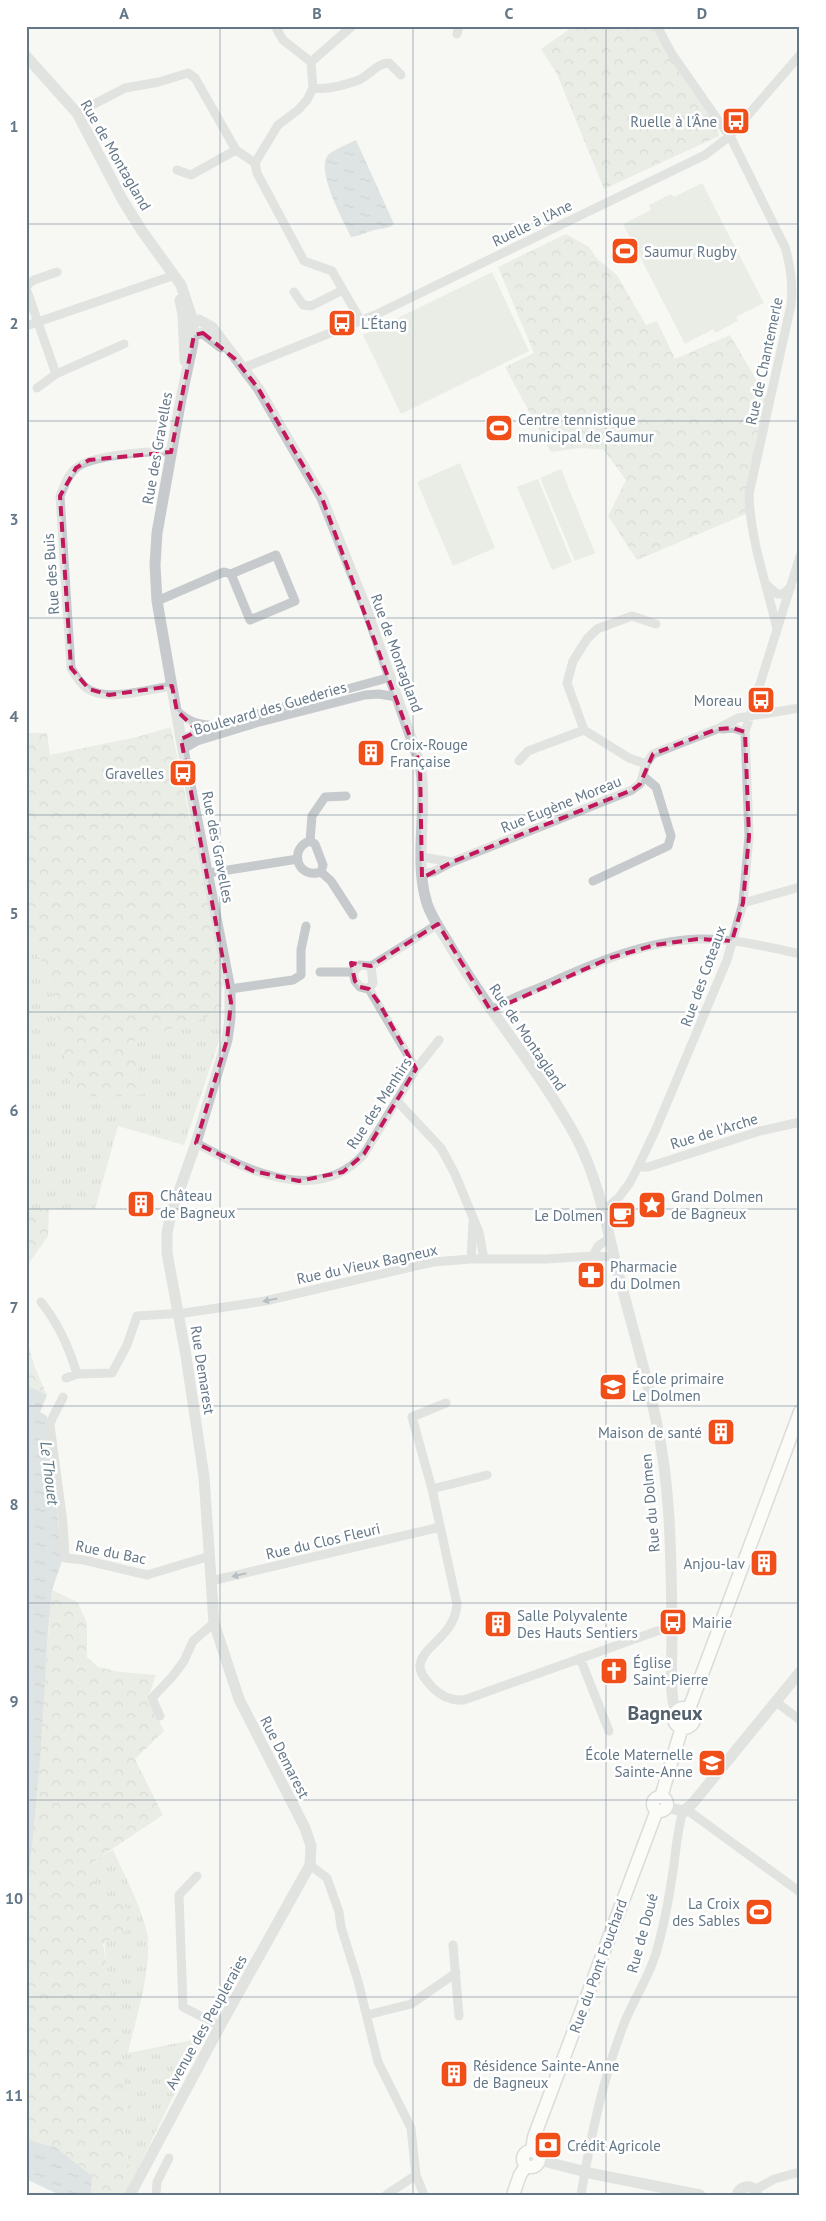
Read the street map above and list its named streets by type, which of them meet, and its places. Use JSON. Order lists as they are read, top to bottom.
{
  "streets": {
    "main road": ["Rue du Pont Fouchard"],
    "street": [
      "Rue de Montagland",
      "Ruelle à l'Ane",
      "Rue de Chantemerle",
      "Rue des Gravelles",
      "Rue des Buis",
      "Boulevard des Guederies",
      "Rue Eugène Moreau",
      "Rue des Coteaux",
      "Rue des Menhirs",
      "Rue de l'Arche",
      "Rue du Vieux Bagneux",
      "Rue Demarest",
      "Rue du Dolmen",
      "Rue du Clos Fleuri",
      "Rue du Bac",
      "Rue de Doué",
      "Avenue des Peupleraies"
    ]
  },
  "crossings": [
    ["Rue de Montagland", "Ruelle à l'Ane"],
    ["Rue de Montagland", "Rue des Gravelles"],
    ["Rue de Montagland", "Boulevard des Guederies"],
    ["Rue de Montagland", "Rue Eugène Moreau"],
    ["Rue de Montagland", "Rue des Coteaux"],
    ["Rue de Montagland", "Rue du Dolmen"],
    ["Ruelle à l'Ane", "Rue de Chantemerle"],
    ["Rue de Chantemerle", "Rue des Coteaux"],
    ["Rue des Gravelles", "Rue des Buis"],
    ["Rue des Gravelles", "Boulevard des Guederies"],
    ["Rue des Gravelles", "Rue des Menhirs"],
    ["Rue des Gravelles", "Rue du Vieux Bagneux"],
    ["Rue des Gravelles", "Rue Demarest"],
    ["Rue des Coteaux", "Rue de l'Arche"],
    ["Rue des Coteaux", "Rue du Dolmen"],
    ["Rue du Vieux Bagneux", "Rue Demarest"],
    ["Rue du Vieux Bagneux", "Rue du Dolmen"],
    ["Rue Demarest", "Rue du Clos Fleuri"],
    ["Rue Demarest", "Rue du Bac"],
    ["Rue Demarest", "Avenue des Peupleraies"],
    ["Rue du Dolmen", "Rue du Pont Fouchard"]
  ],
  "one_way": ["Rue du Vieux Bagneux", "Rue du Clos Fleuri"],
  "districts": ["Bagneux"],
  "water": ["Le Thouet"],
  "places": {
    "bus stop": [
      "Ruelle à l'Âne",
      "L'Étang",
      "Moreau",
      "Gravelles",
      "Mairie"
    ],
    "sports": ["Saumur Rugby", "Centre tennistique municipal de Saumur", "La Croix des Sables"],
    "building": [
      "Croix-Rouge Française",
      "Château de Bagneux",
      "Maison de santé",
      "Anjou-lav",
      "Salle Polyvalente Des Hauts Sentiers",
      "Résidence Sainte-Anne de Bagneux"
    ],
    "place": ["Grand Dolmen de Bagneux"],
    "cafe": ["Le Dolmen"],
    "pharmacy": ["Pharmacie du Dolmen"],
    "school or university": ["École primaire Le Dolmen", "École Maternelle Sainte-Anne"],
    "church": ["Église Saint-Pierre"],
    "bank": ["Crédit Agricole"]
  },
  "grid": {
    "columns": [
      "A",
      "B",
      "C",
      "D"
    ],
    "rows": [
      "1",
      "2",
      "3",
      "4",
      "5",
      "6",
      "7",
      "8",
      "9",
      "10",
      "11"
    ]
  }
}
